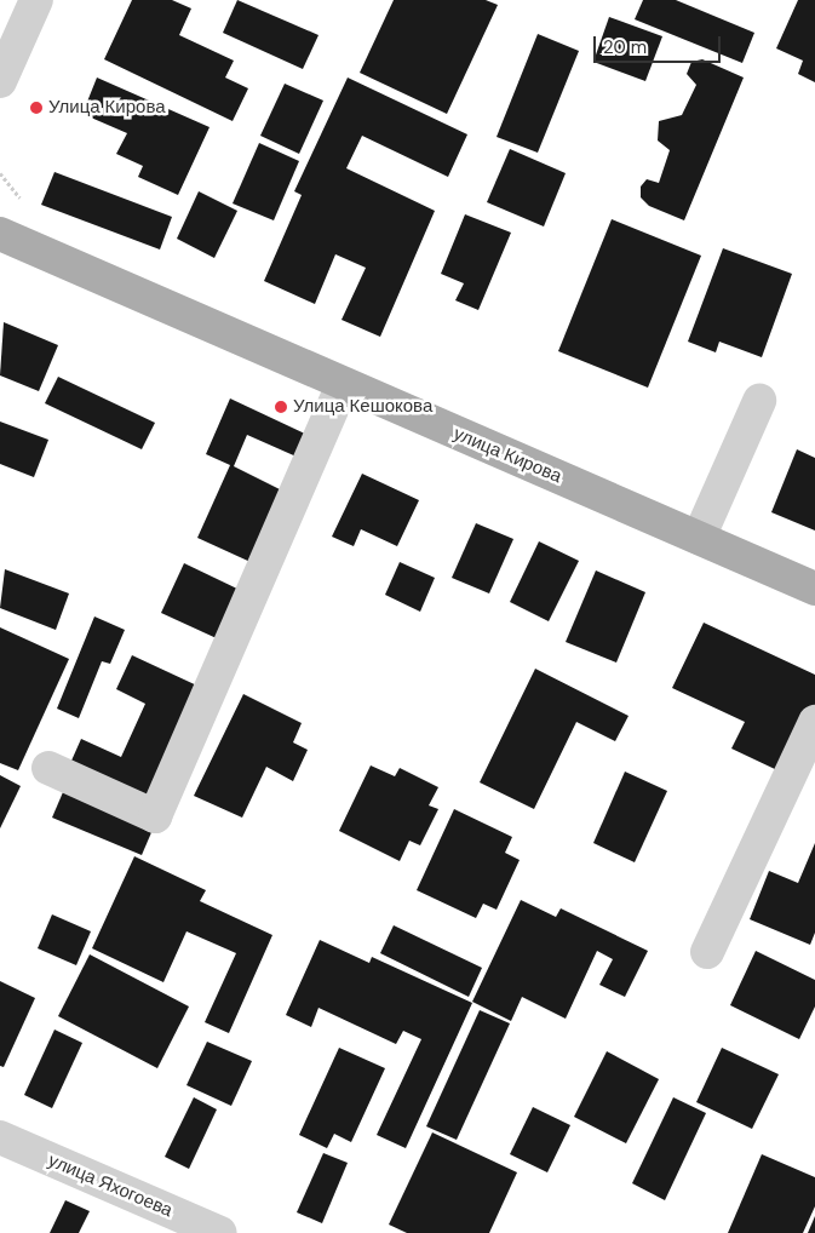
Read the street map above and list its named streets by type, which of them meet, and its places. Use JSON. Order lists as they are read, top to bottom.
{
  "streets": {
    "main road": ["улица Кирова"],
    "street": ["улица Яхогоева"]
  },
  "places": ["Улица Кирова", "Улица Кешокова"],
  "scale_bar": "20 m"
}
